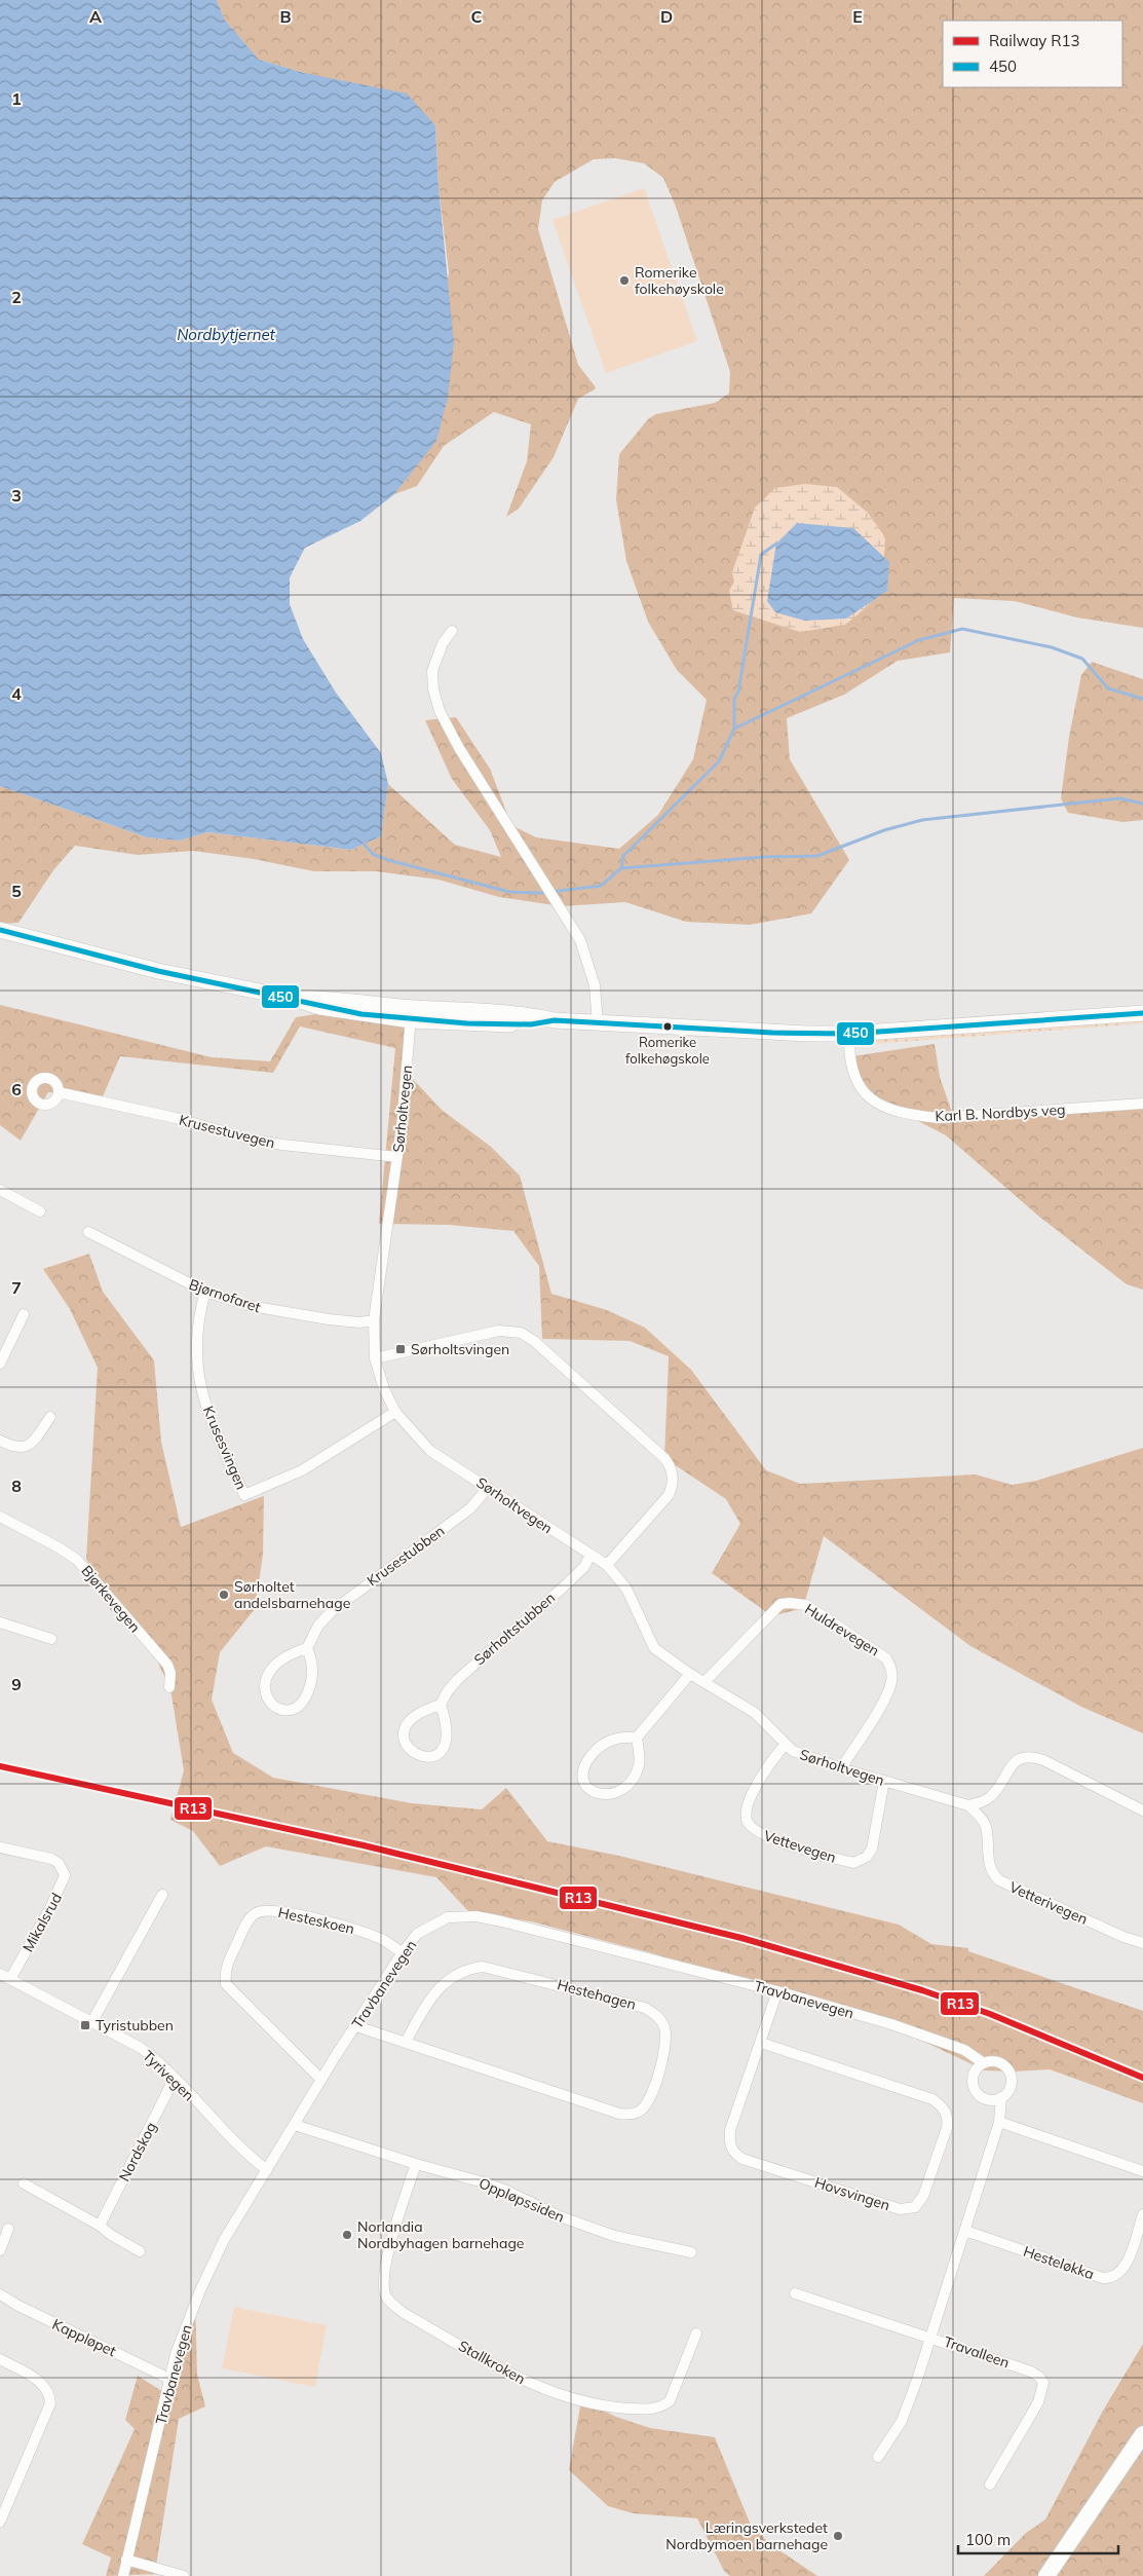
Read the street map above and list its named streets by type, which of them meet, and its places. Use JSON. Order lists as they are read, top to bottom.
{
  "streets": {
    "street": [
      "Sørholtvegen",
      "Karl B. Nordbys veg",
      "Krusestuvegen",
      "Bjørnofaret",
      "Krusesvingen",
      "Krusestubben",
      "Bjørkevegen",
      "Sørholtstubben",
      "Huldrevegen",
      "Vettevegen",
      "Vetterivegen",
      "Hesteskoen",
      "Mikalsrud",
      "Travbanevegen",
      "Hestehagen",
      "Tyrivegen",
      "Nordskog",
      "Hovsvingen",
      "Oppløpssiden",
      "Hesteløkka",
      "Kappløpet",
      "Travalleen",
      "Stallkroken"
    ]
  },
  "crossings": [
    ["Sørholtvegen", "Krusestuvegen"],
    ["Sørholtvegen", "Bjørnofaret"],
    ["Sørholtvegen", "Krusesvingen"],
    ["Sørholtvegen", "Krusestubben"],
    ["Sørholtvegen", "Sørholtstubben"],
    ["Sørholtvegen", "Huldrevegen"],
    ["Sørholtvegen", "Vettevegen"],
    ["Sørholtvegen", "Vetterivegen"],
    ["Bjørnofaret", "Krusesvingen"],
    ["Hesteskoen", "Travbanevegen"],
    ["Mikalsrud", "Tyrivegen"],
    ["Travbanevegen", "Hestehagen"],
    ["Travbanevegen", "Tyrivegen"],
    ["Travbanevegen", "Hovsvingen"],
    ["Travbanevegen", "Oppløpssiden"],
    ["Travbanevegen", "Kappløpet"],
    ["Tyrivegen", "Nordskog"],
    ["Oppløpssiden", "Stallkroken"]
  ],
  "water": ["Nordbytjernet"],
  "places": {
    "other": [
      "Romerike folkehøyskole",
      "Romerike folkehøgskole",
      "Sørholtet andelsbarnehage",
      "Norlandia Nordbyhagen barnehage",
      "Læringsverkstedet Nordbymoen barnehage"
    ],
    "transit": ["Sørholtsvingen", "Tyristubben"]
  },
  "lines": ["transit line 450", "rail line R13"],
  "legend": ["Railway R13", "450"],
  "scale_bar": "100 m",
  "grid": {
    "columns": [
      "A",
      "B",
      "C",
      "D",
      "E"
    ],
    "rows": [
      "1",
      "2",
      "3",
      "4",
      "5",
      "6",
      "7",
      "8",
      "9"
    ]
  }
}
